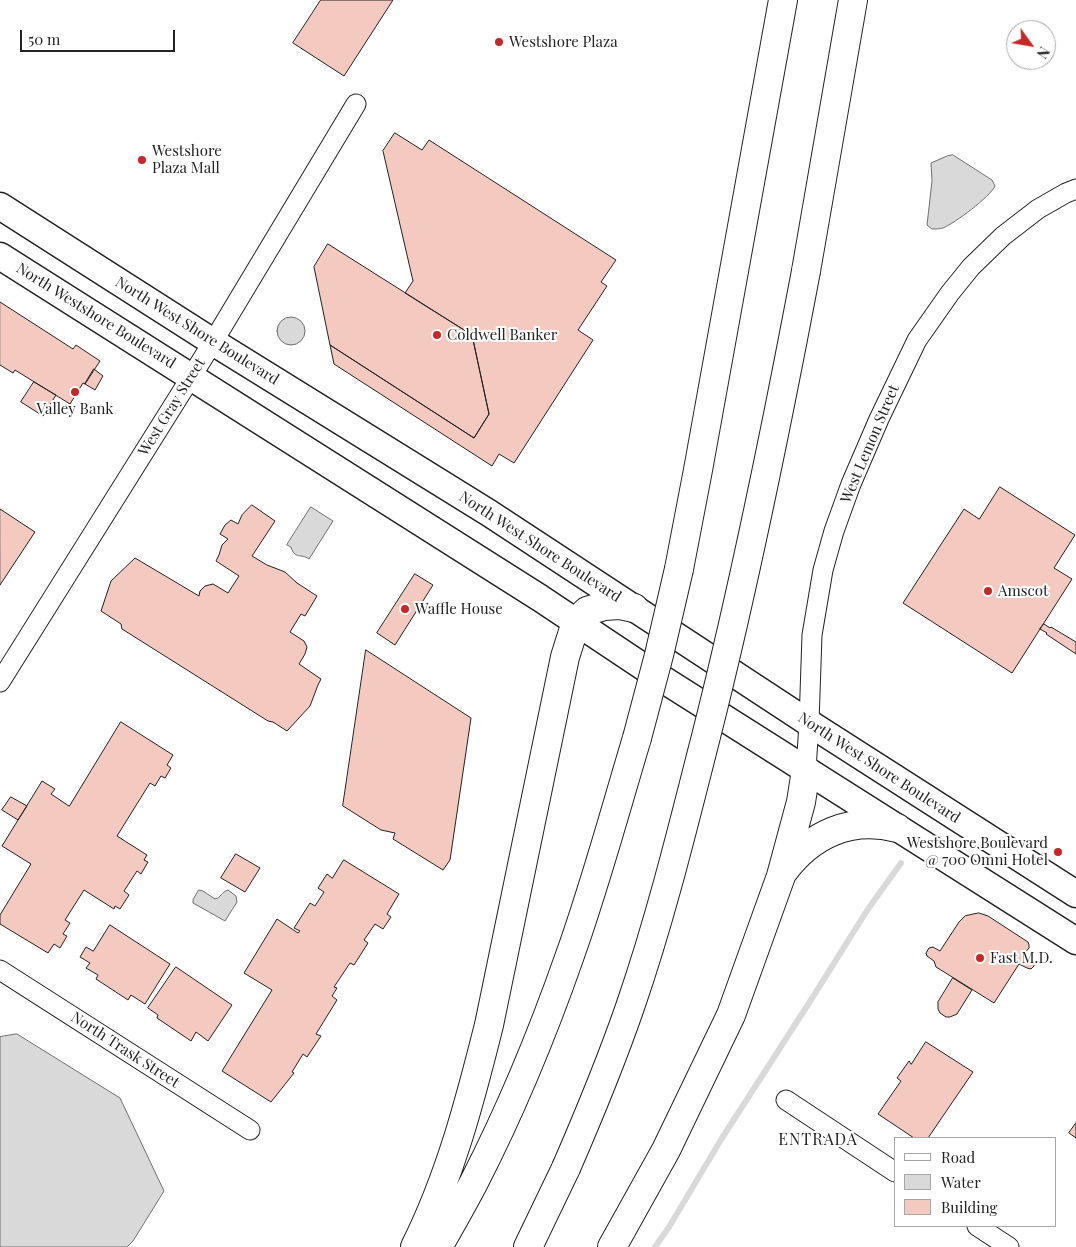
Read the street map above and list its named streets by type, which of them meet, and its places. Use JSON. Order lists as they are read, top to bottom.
{
  "streets": {
    "main road": ["North Westshore Boulevard", "North West Shore Boulevard"],
    "street": ["West Gray Street", "West Lemon Street", "North Trask Street"]
  },
  "crossings": [
    ["North Westshore Boulevard", "West Gray Street"],
    ["North West Shore Boulevard", "West Gray Street"],
    ["North West Shore Boulevard", "West Lemon Street"]
  ],
  "districts": ["ENTRADA"],
  "places": [
    "Westshore Plaza",
    "Westshore Plaza Mall",
    "Coldwell Banker",
    "Valley Bank",
    "Amscot",
    "Waffle House",
    "Westshore Boulevard @ 700 Omni Hotel",
    "Fast M.D."
  ],
  "legend": ["Road", "Water", "Building"],
  "scale_bar": "50 m",
  "north": "bottom right"
}
